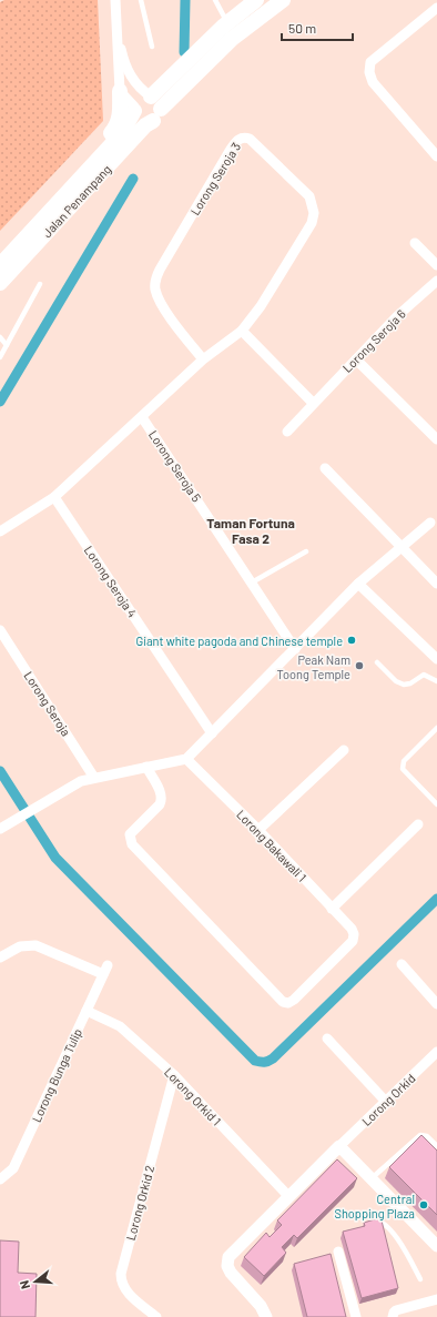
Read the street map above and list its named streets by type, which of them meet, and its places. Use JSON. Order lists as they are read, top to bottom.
{
  "streets": {
    "main road": ["Jalan Penampang"],
    "street": [
      "Lorong Seroja 3",
      "Lorong Seroja 6",
      "Lorong Seroja 5",
      "Lorong Seroja 4",
      "Lorong Seroja",
      "Lorong Bakawali 1",
      "Lorong Bunga Tulip",
      "Lorong Orkid 1",
      "Lorong Orkid",
      "Lorong Orkid 2"
    ]
  },
  "crossings": [
    ["Lorong Seroja 3", "Lorong Seroja 5"],
    ["Lorong Seroja 3", "Lorong Seroja 4"],
    ["Lorong Bunga Tulip", "Lorong Orkid 1"],
    ["Lorong Orkid 1", "Lorong Orkid 2"]
  ],
  "districts": ["Taman Fortuna Fasa 2"],
  "places": ["Giant white pagoda and Chinese temple", "Peak Nam Toong Temple", "Central Shopping Plaza"],
  "scale_bar": "50 m",
  "north": "left"
}
